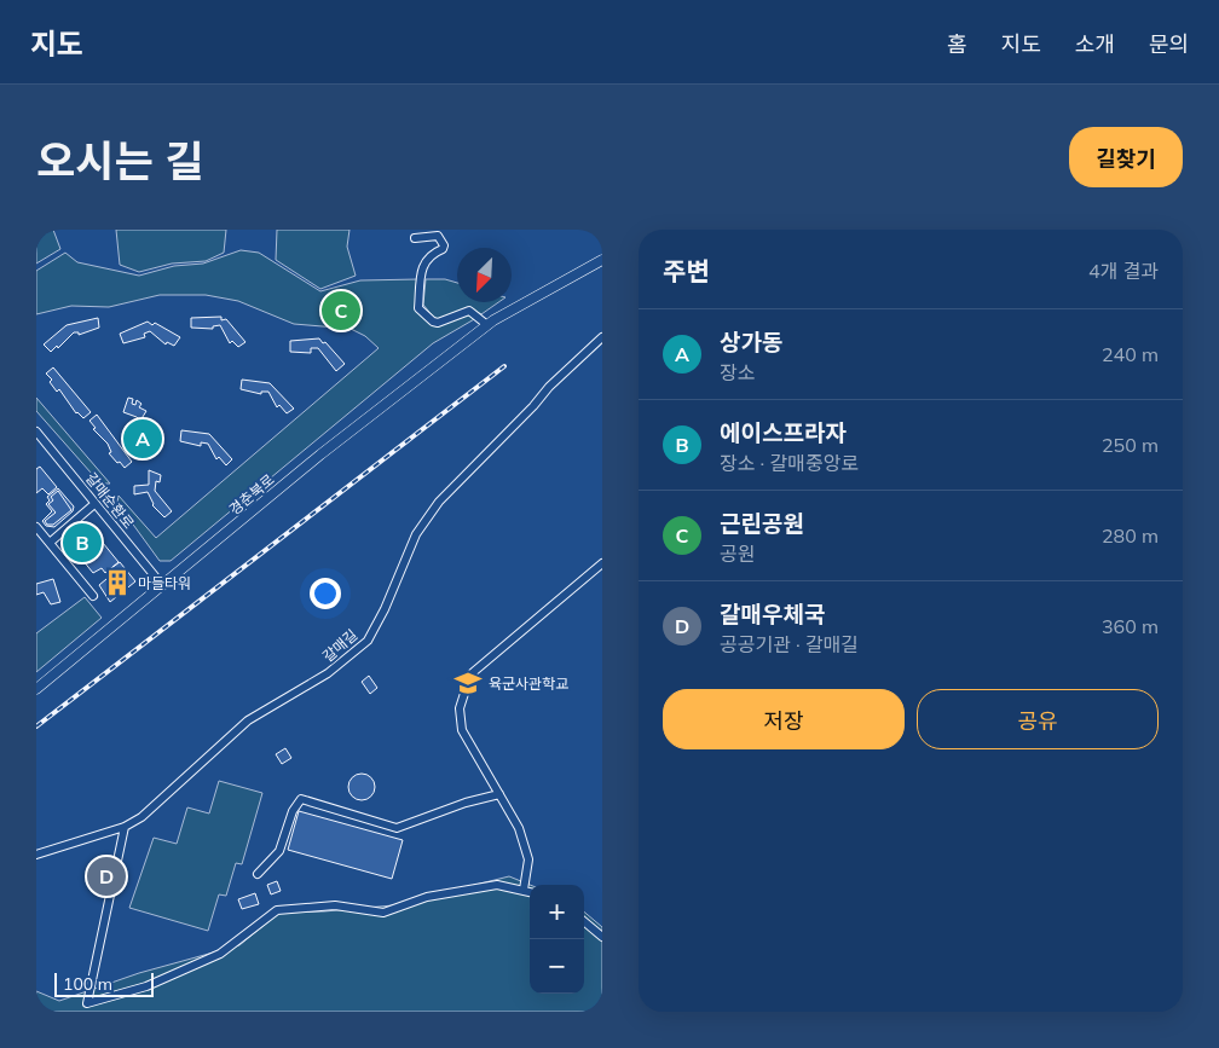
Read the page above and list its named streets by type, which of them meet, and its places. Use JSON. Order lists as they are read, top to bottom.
{
  "streets": {
    "main road": ["경춘북로"],
    "street": ["갈매순환로", "갈매길"]
  },
  "crossings": [
    ["경춘북로", "갈매순환로"]
  ],
  "places": {
    "building": ["마들타워"],
    "school or university": ["육군사관학교"]
  },
  "scale_bar": "100 m",
  "north": "bottom left",
  "page": {
    "header": "지도",
    "nav": [
      "홈",
      "지도",
      "소개",
      "문의"
    ],
    "title": "오시는 길",
    "buttons": [
      "길찾기",
      ["저장", "공유"]
    ],
    "heading": ["주변", "4개 결과"],
    "pins": [
      "C",
      "A",
      "B",
      "D"
    ],
    "list": [
      {
        "mark": "A",
        "name": "상가동",
        "note": "장소",
        "value": "240 m"
      },
      {
        "mark": "B",
        "name": "에이스프라자",
        "note": "장소 · 갈매중앙로",
        "value": "250 m"
      },
      {
        "mark": "C",
        "name": "근린공원",
        "note": "공원",
        "value": "280 m"
      },
      {
        "mark": "D",
        "name": "갈매우체국",
        "note": "공공기관 · 갈매길",
        "value": "360 m"
      }
    ],
    "map_buttons": ["+", "−"],
    "scale": "100 m"
  }
}
